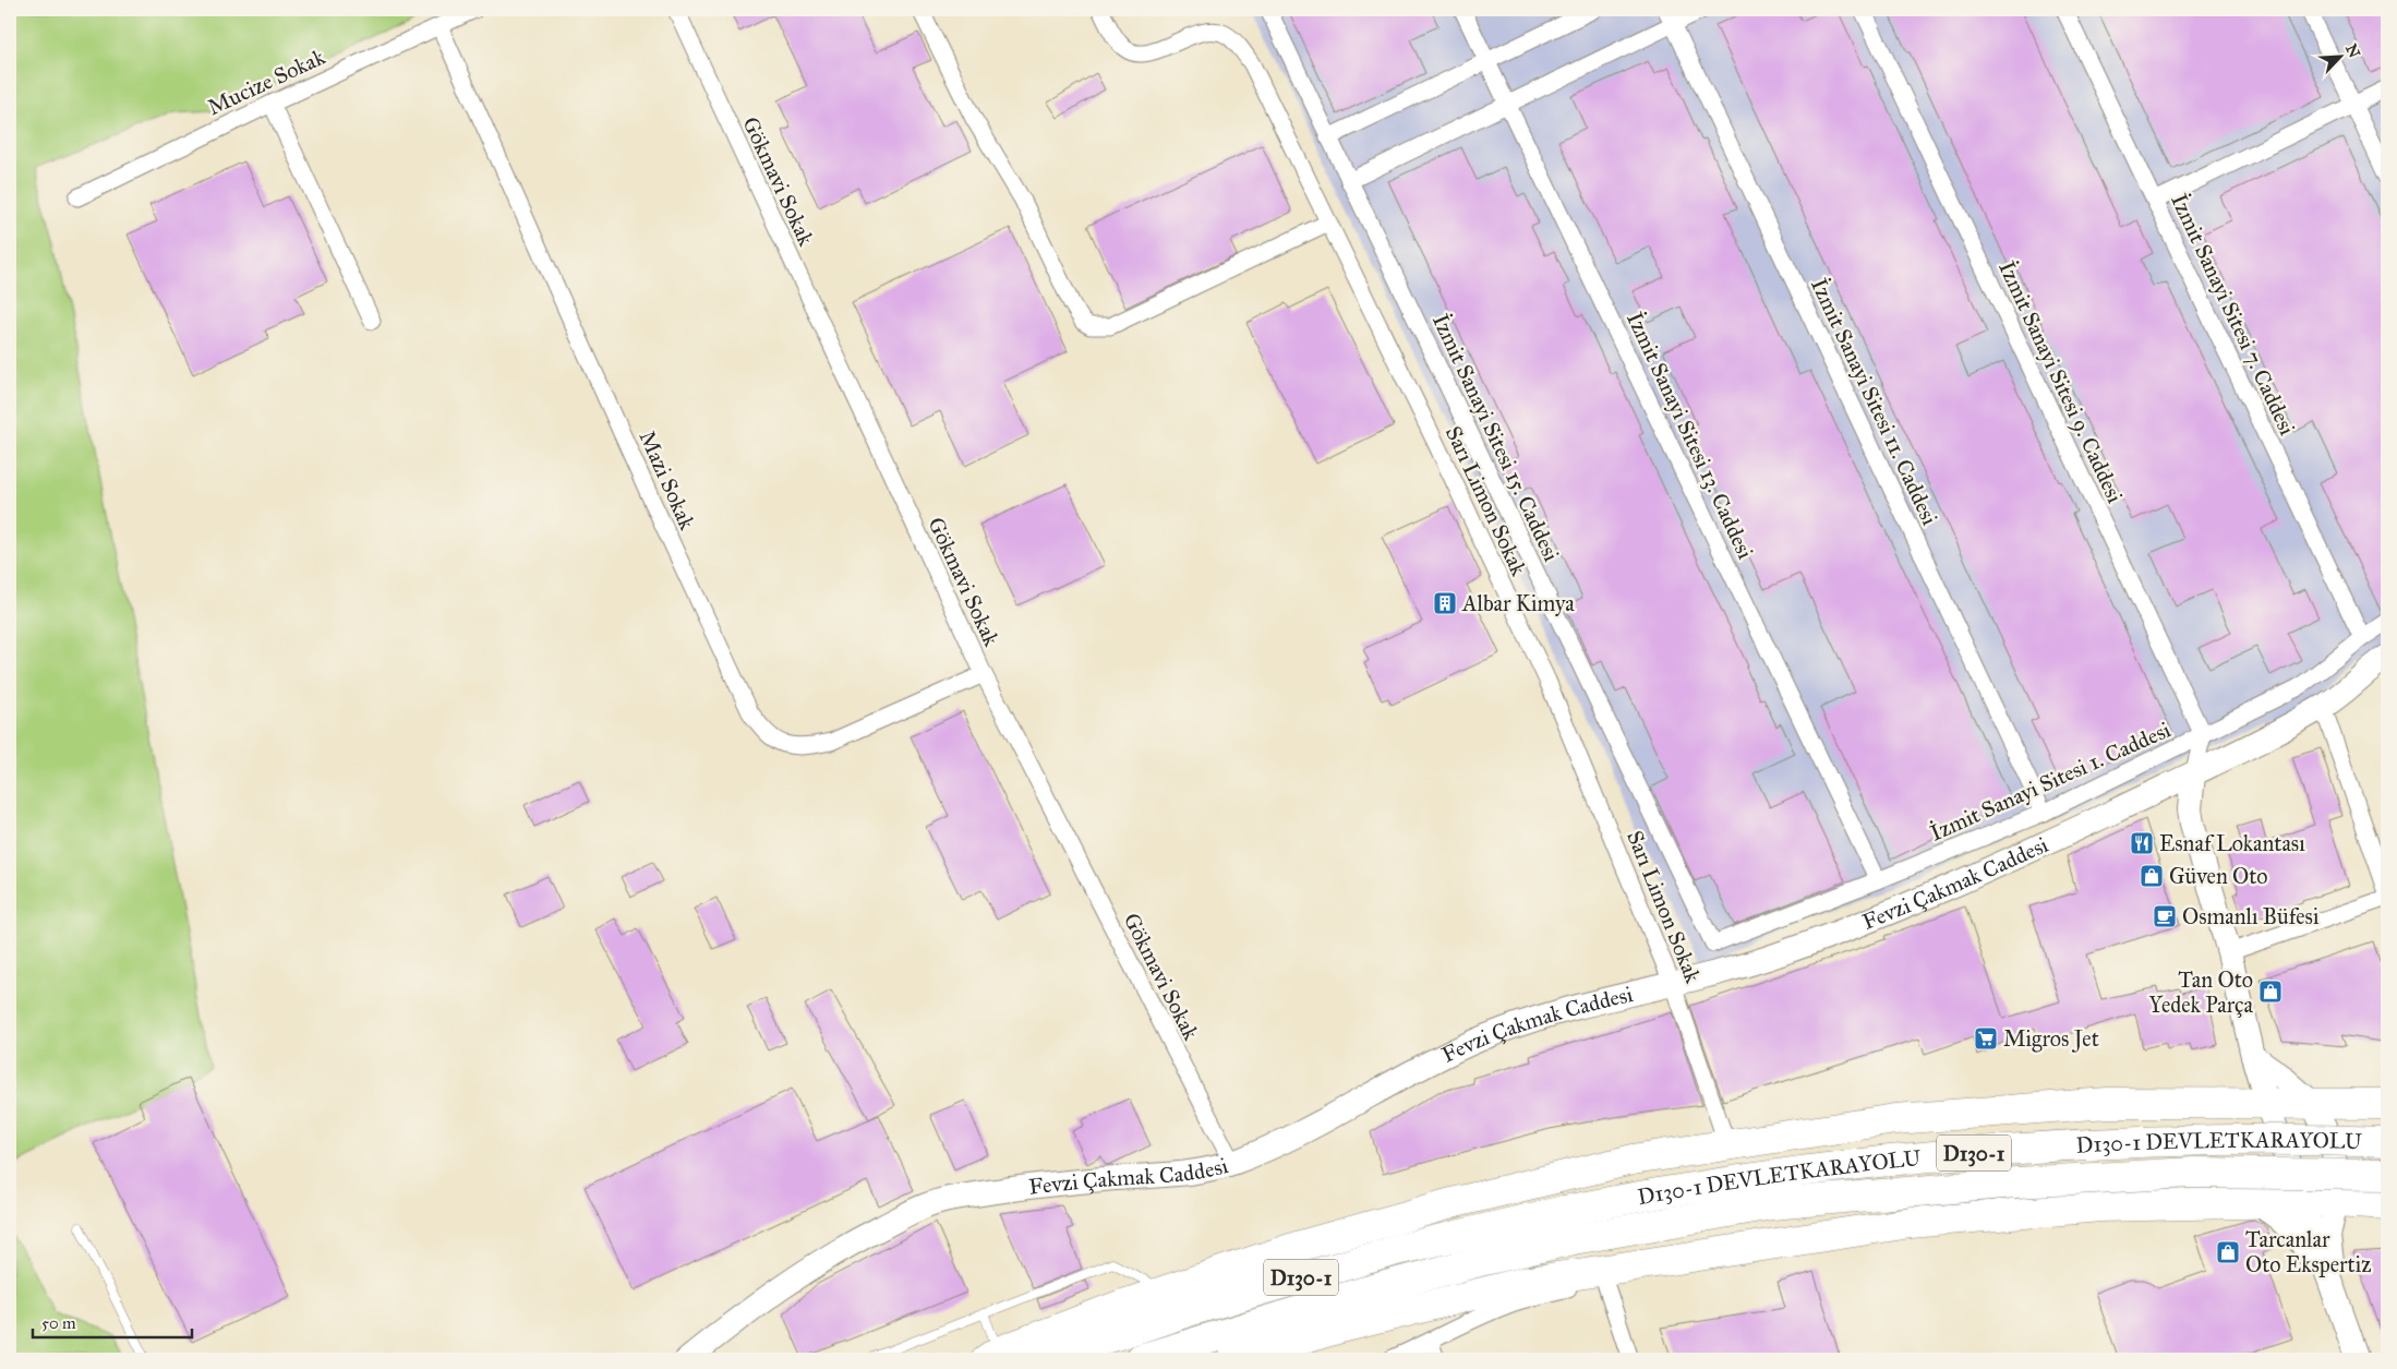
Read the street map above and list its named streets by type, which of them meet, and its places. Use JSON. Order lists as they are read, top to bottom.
{
  "streets": {
    "highway": ["D130-1 DEVLETKARAYOLU", "D130-1"],
    "street": [
      "Mucize Sokak",
      "Gökmavi Sokak",
      "İzmit Sanayi Sitesi 7. Caddesi",
      "İzmit Sanayi Sitesi 9. Caddesi",
      "İzmit Sanayi Sitesi 11. Caddesi",
      "İzmit Sanayi Sitesi 13. Caddesi",
      "İzmit Sanayi Sitesi 15. Caddesi",
      "Mazi Sokak",
      "Sarı Limon Sokak",
      "İzmit Sanayi Sitesi 1. Caddesi",
      "Fevzi Çakmak Caddesi"
    ]
  },
  "crossings": [
    ["Mucize Sokak", "Mazi Sokak"],
    ["Gökmavi Sokak", "Mazi Sokak"],
    ["Gökmavi Sokak", "Fevzi Çakmak Caddesi"],
    ["İzmit Sanayi Sitesi 7. Caddesi", "İzmit Sanayi Sitesi 1. Caddesi"],
    ["İzmit Sanayi Sitesi 9. Caddesi", "İzmit Sanayi Sitesi 1. Caddesi"],
    ["İzmit Sanayi Sitesi 11. Caddesi", "İzmit Sanayi Sitesi 1. Caddesi"],
    ["İzmit Sanayi Sitesi 13. Caddesi", "İzmit Sanayi Sitesi 1. Caddesi"],
    ["İzmit Sanayi Sitesi 15. Caddesi", "İzmit Sanayi Sitesi 1. Caddesi"],
    ["Sarı Limon Sokak", "Fevzi Çakmak Caddesi"]
  ],
  "places": {
    "building": ["Albar Kimya"],
    "restaurant": ["Esnaf Lokantası"],
    "shop": ["Güven Oto", "Tan Oto Yedek Parça", "Tarcanlar Oto Ekspertiz"],
    "cafe": ["Osmanlı Büfesi"],
    "supermarket": ["Migros Jet"]
  },
  "scale_bar": "50 m",
  "north": "top right"
}
